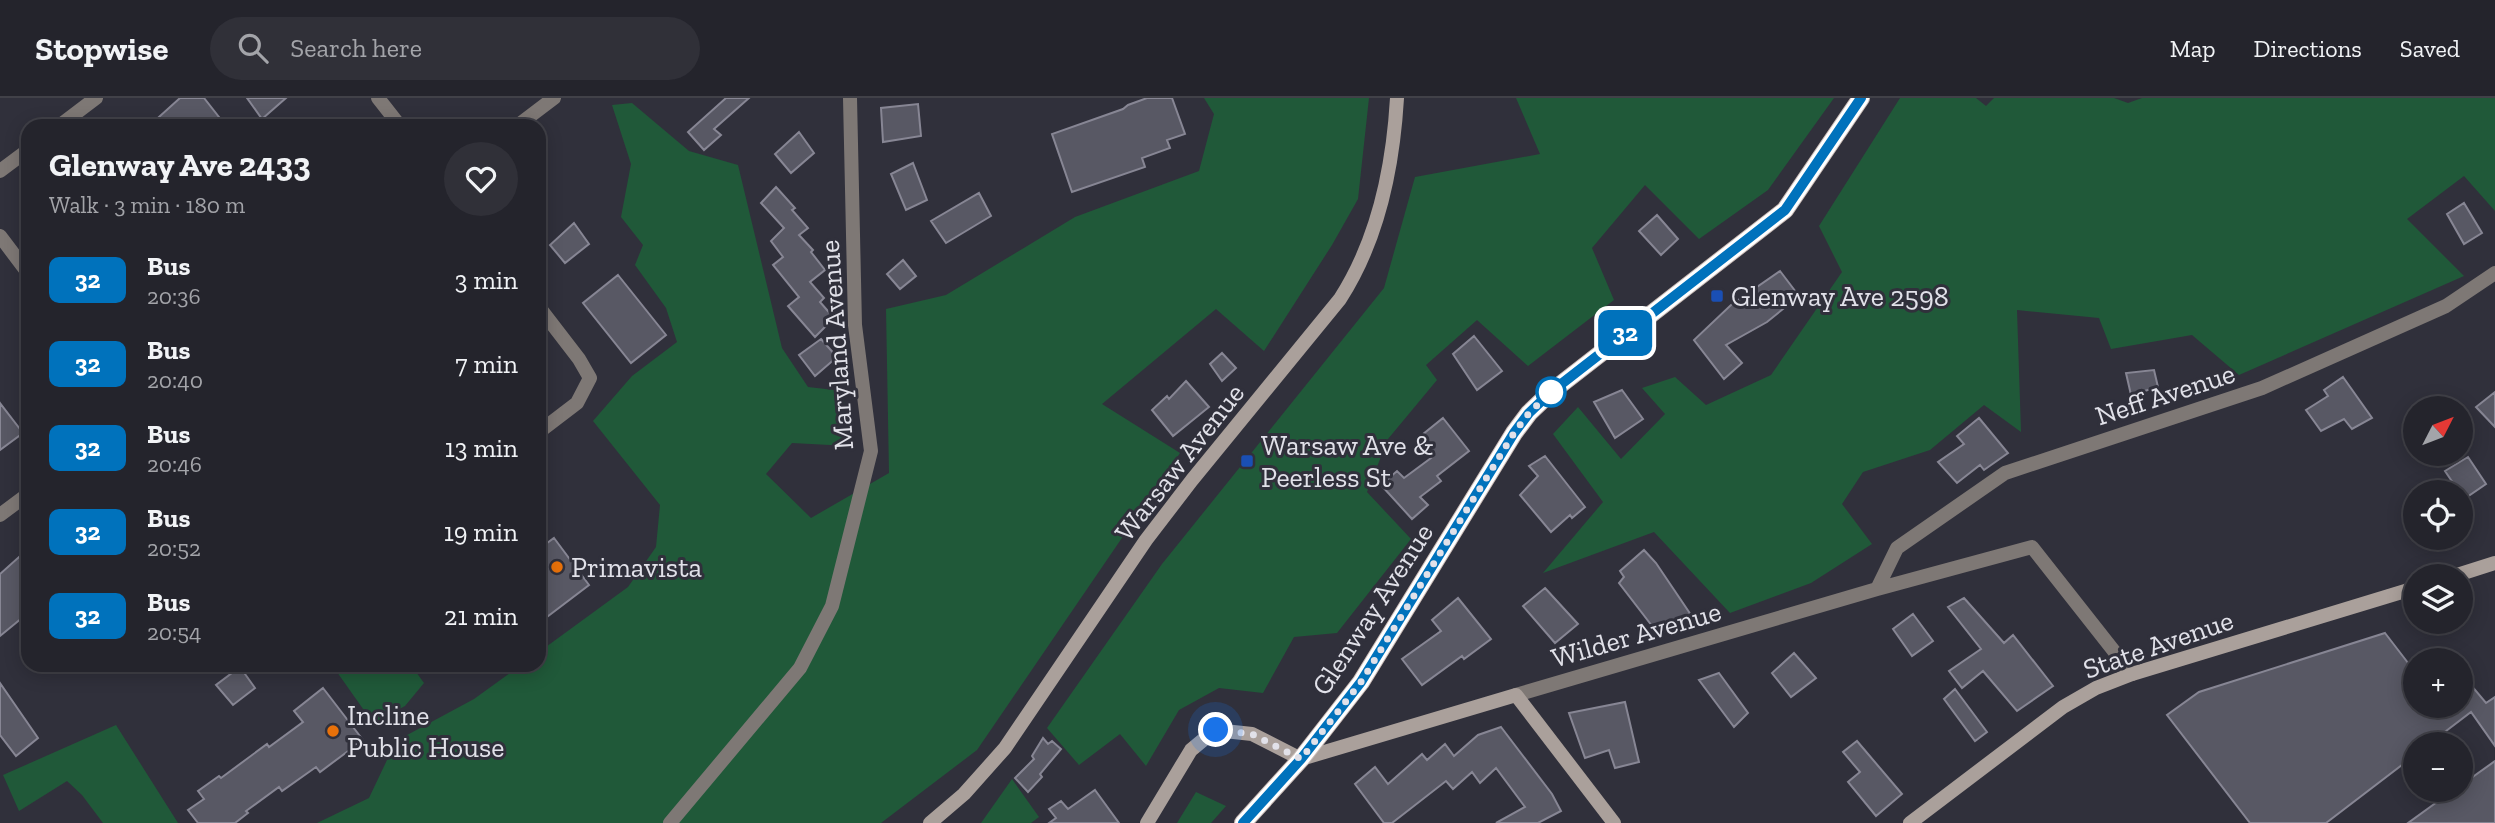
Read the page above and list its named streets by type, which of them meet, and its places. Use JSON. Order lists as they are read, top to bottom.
{
  "streets": {
    "main road": [
      "Warsaw Avenue",
      "Glenway Avenue",
      "Wilder Avenue",
      "State Avenue"
    ],
    "street": ["Maryland Avenue", "Neff Avenue"]
  },
  "crossings": [
    ["Neff Avenue", "Wilder Avenue"],
    ["Glenway Avenue", "Wilder Avenue"],
    ["Wilder Avenue", "State Avenue"]
  ],
  "places": {
    "transit": ["Glenway Ave 2598", "Warsaw Ave & Peerless St"],
    "other": ["Primavista", "Incline Public House"]
  },
  "lines": ["bus line 32"],
  "north": "top right",
  "page": {
    "header": "Stopwise",
    "search": "Search here",
    "nav": ["Map", "Directions", "Saved"],
    "on_map": "32",
    "heading": ["Glenway Ave 2433", "Walk · 3 min · 180 m"],
    "list": [
      {
        "mark": "32",
        "name": "Bus",
        "note": "20:36",
        "value": "3 min"
      },
      {
        "mark": "32",
        "name": "Bus",
        "note": "20:40",
        "value": "7 min"
      },
      {
        "mark": "32",
        "name": "Bus",
        "note": "20:46",
        "value": "13 min"
      },
      {
        "mark": "32",
        "name": "Bus",
        "note": "20:52",
        "value": "19 min"
      },
      {
        "mark": "32",
        "name": "Bus",
        "note": "20:54",
        "value": "21 min"
      }
    ],
    "map_buttons": ["+", "−"]
  }
}
